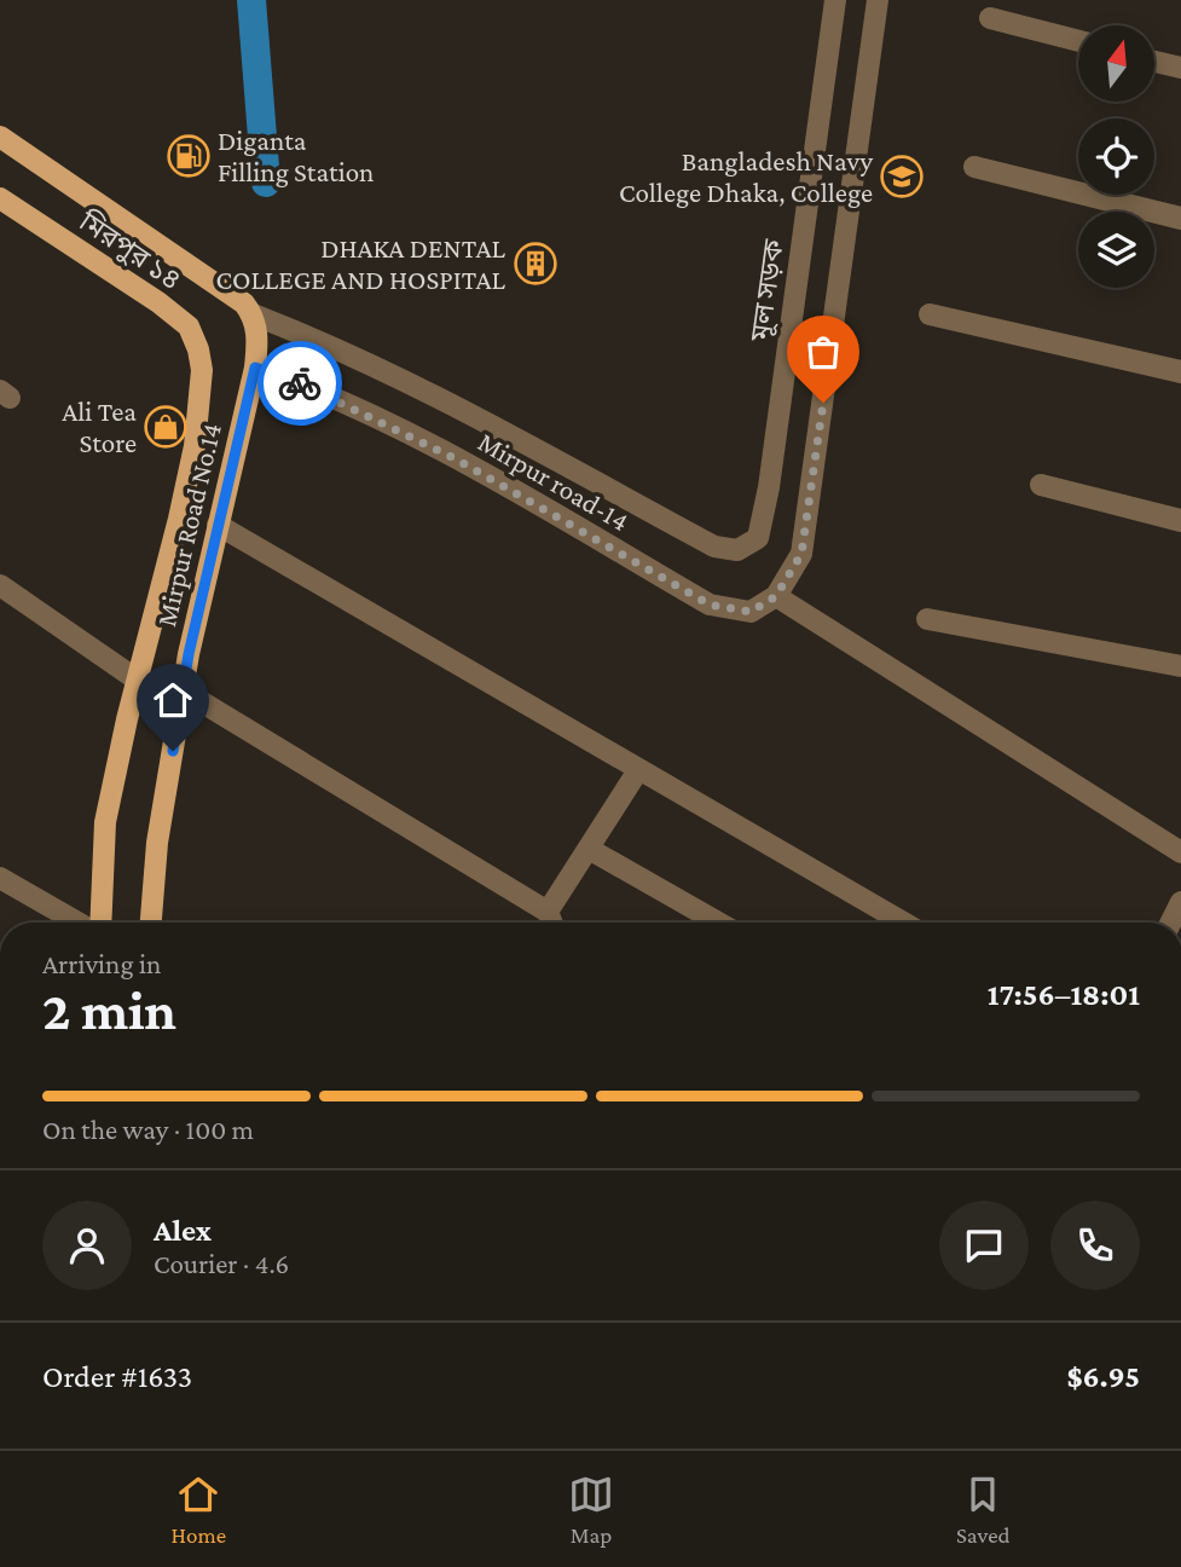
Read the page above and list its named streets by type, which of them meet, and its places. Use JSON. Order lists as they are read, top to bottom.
{
  "streets": {
    "main road": ["মিরপুর ১৪", "Mirpur road-14", "Mirpur Road No.14"],
    "street": ["মূল সড়ক"]
  },
  "crossings": [
    ["মিরপুর ১৪", "Mirpur Road No.14"],
    ["মূল সড়ক", "Mirpur road-14"],
    ["Mirpur road-14", "Mirpur Road No.14"]
  ],
  "places": {
    "fuel station": ["Diganta Filling Station"],
    "school or university": ["Bangladesh Navy College Dhaka, College"],
    "building": ["DHAKA DENTAL COLLEGE AND HOSPITAL"],
    "shop": ["Ali Tea Store"]
  },
  "north": "top",
  "page": {
    "heading": ["2 min", "Arriving in", "17:56–18:01"],
    "panel": [
      "Alex",
      "Courier · 4.6",
      "Order #1633",
      "$6.95"
    ],
    "bar": "On the way · 100 m",
    "tabs": ["Home", "Map", "Saved"]
  }
}
